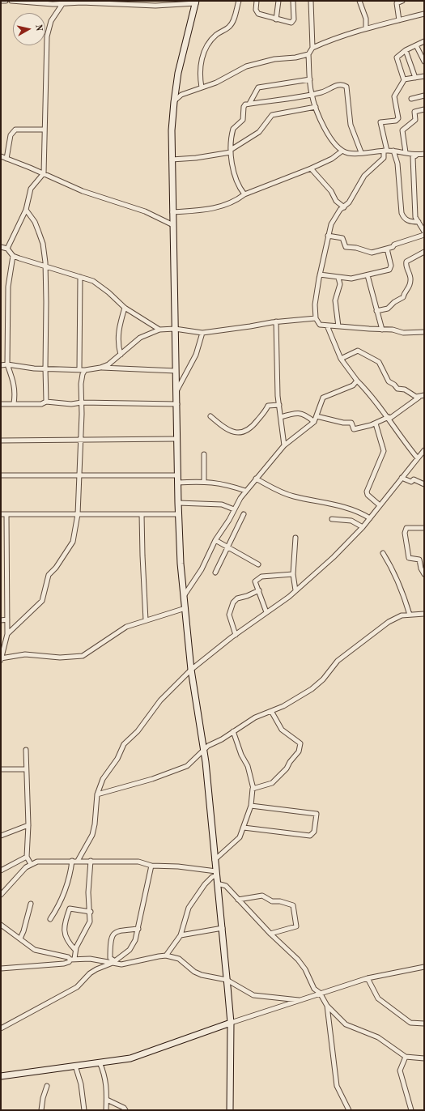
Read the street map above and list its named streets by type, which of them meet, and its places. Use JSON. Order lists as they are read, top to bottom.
{
  "north": "right"
}
